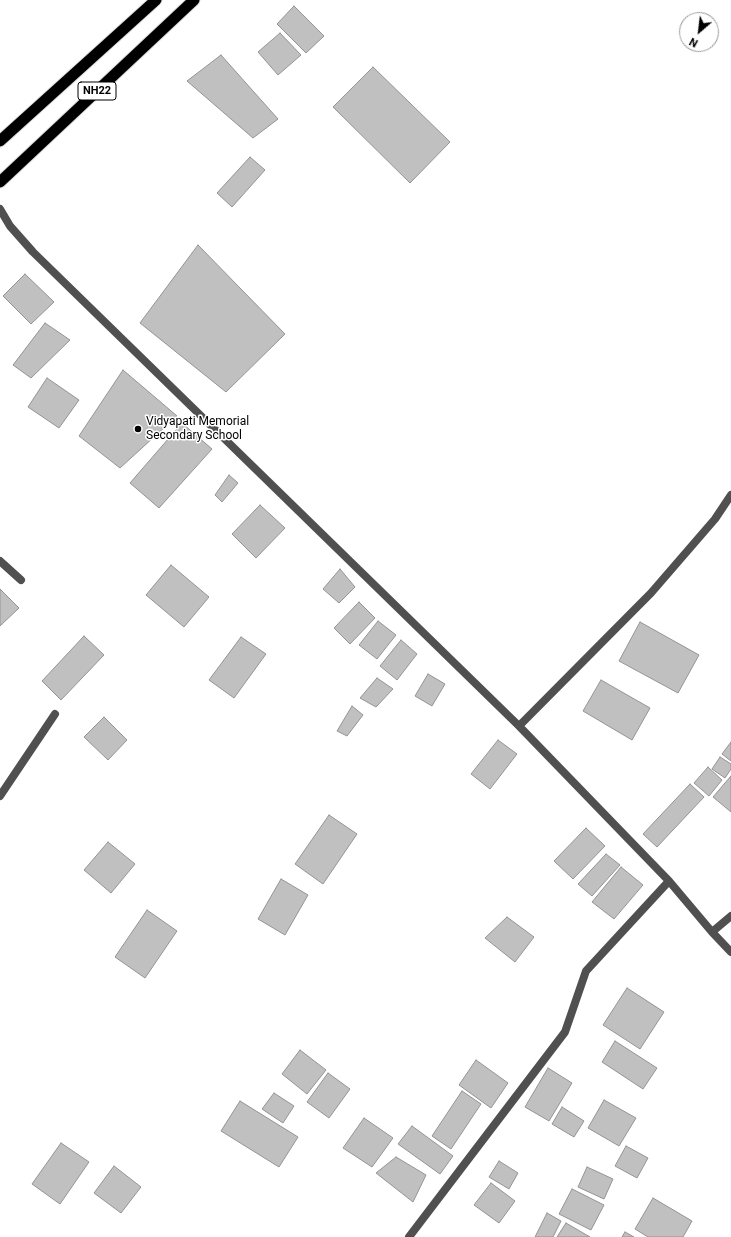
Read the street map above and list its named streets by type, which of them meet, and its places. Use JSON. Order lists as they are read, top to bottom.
{
  "streets": {
    "highway": ["NH22"]
  },
  "places": ["Vidyapati Memorial Secondary School"],
  "north": "bottom left"
}
